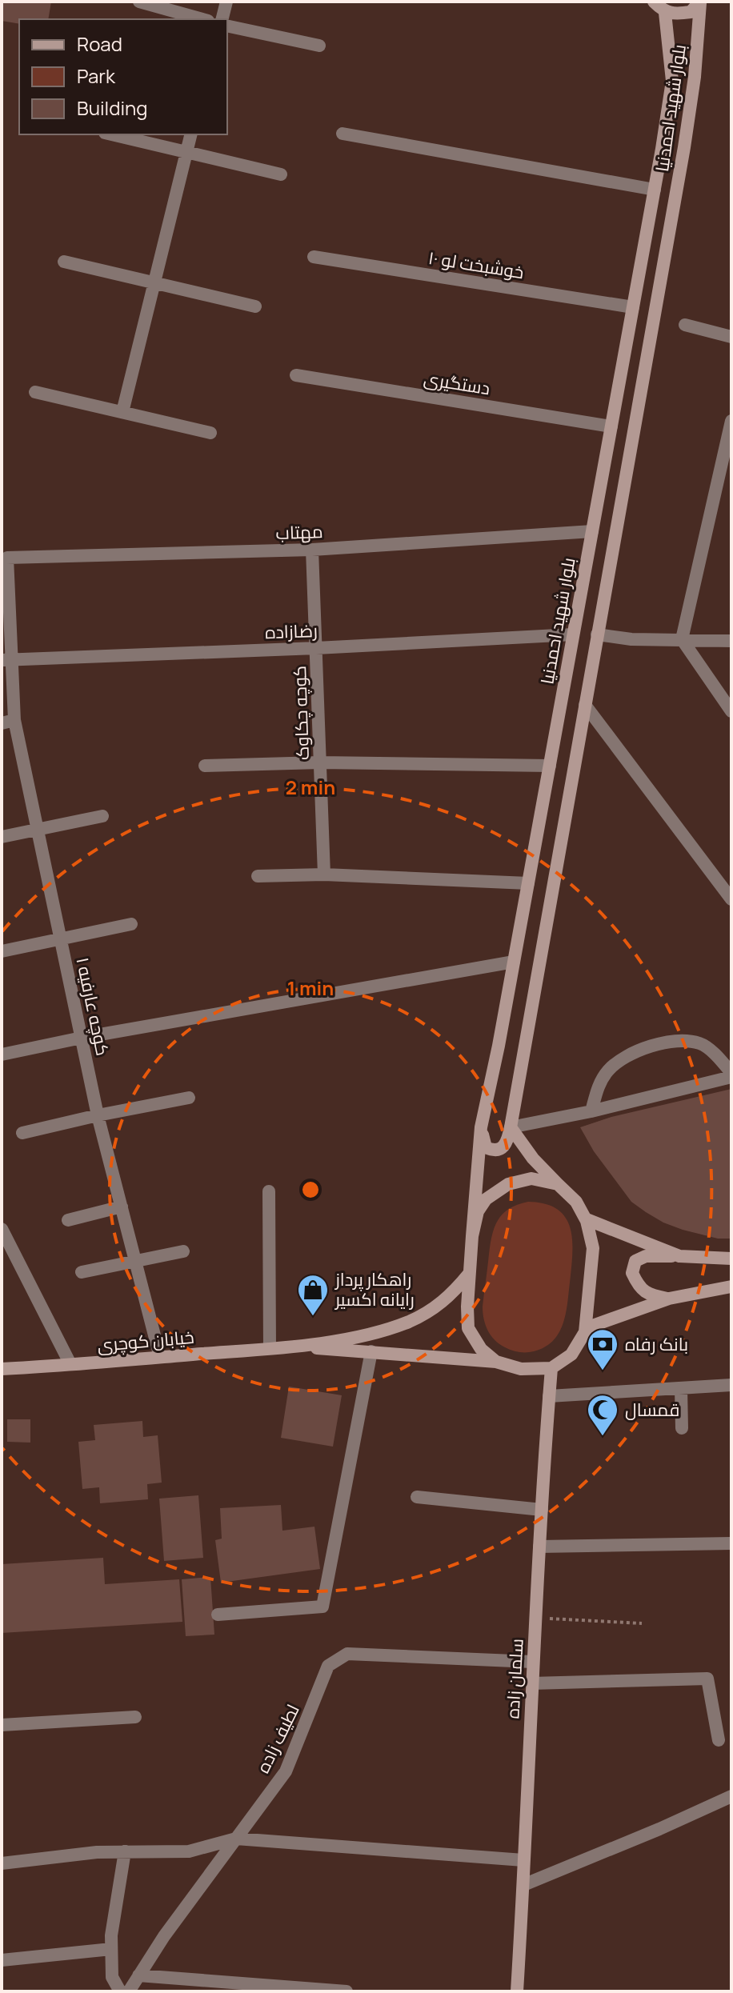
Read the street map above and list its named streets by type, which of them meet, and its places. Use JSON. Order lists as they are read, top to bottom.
{
  "streets": {
    "main road": ["بلوار شهید احمدنیا", "خیابان کوچری", "سلمان زاده"],
    "street": [
      "خوشبخت لو ۱۰",
      "دستگیری",
      "مهتاب",
      "رضازاده",
      "کوچه چکاوک",
      "کوچه عارفیه ۱",
      "لطیف زاده"
    ]
  },
  "crossings": [
    ["بلوار شهید احمدنیا", "خوشبخت لو ۱۰"],
    ["بلوار شهید احمدنیا", "دستگیری"],
    ["بلوار شهید احمدنیا", "مهتاب"],
    ["بلوار شهید احمدنیا", "رضازاده"],
    ["بلوار شهید احمدنیا", "خیابان کوچری"],
    ["بلوار شهید احمدنیا", "سلمان زاده"],
    ["مهتاب", "کوچه چکاوک"],
    ["مهتاب", "کوچه عارفیه ۱"],
    ["رضازاده", "کوچه چکاوک"],
    ["رضازاده", "کوچه عارفیه ۱"],
    ["کوچه عارفیه ۱", "خیابان کوچری"],
    ["خیابان کوچری", "سلمان زاده"],
    ["سلمان زاده", "لطیف زاده"]
  ],
  "places": {
    "shop": ["راهکار پرداز رایانه اکسیر"],
    "bank": ["بانک رفاه"],
    "mosque": ["قمسال"]
  },
  "legend": ["Road", "Park", "Building"],
  "rings": ["2 min", "1 min"]
}
